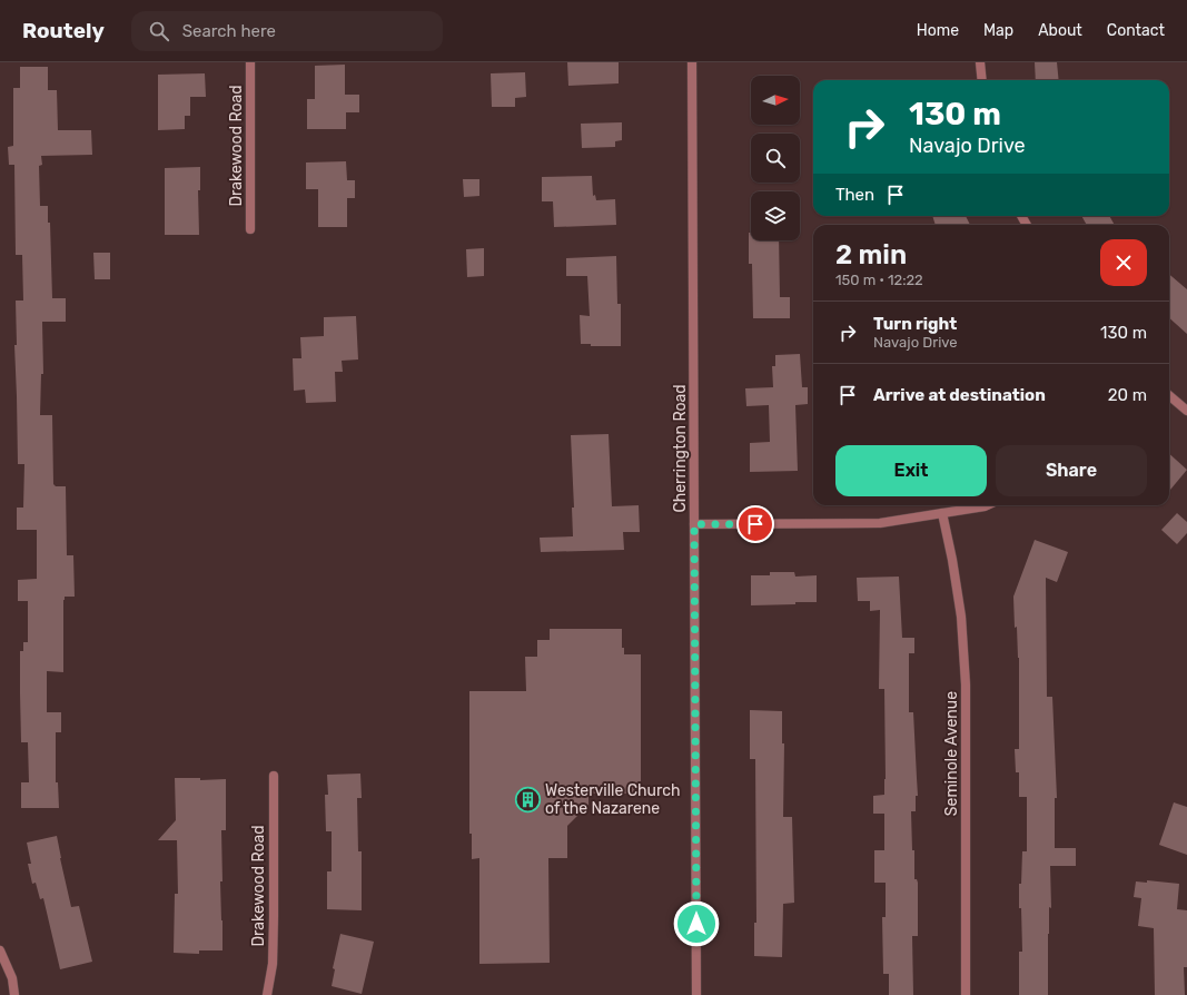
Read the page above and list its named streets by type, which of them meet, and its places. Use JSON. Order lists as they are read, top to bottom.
{
  "streets": {
    "street": ["Drakewood Road", "Cherrington Road", "Seminole Avenue"]
  },
  "places": {
    "building": ["Westerville Church of the Nazarene"]
  },
  "north": "right",
  "page": {
    "header": "Routely",
    "search": "Search here",
    "nav": [
      "Home",
      "Map",
      "About",
      "Contact"
    ],
    "turn": ["130 m", "Navajo Drive"],
    "then": "Then",
    "heading": ["2 min", "150 m · 12:22"],
    "list": [
      {
        "name": "Turn right",
        "note": "Navajo Drive",
        "value": "130 m"
      },
      {
        "name": "Arrive at destination",
        "value": "20 m"
      }
    ],
    "buttons": ["Exit", "Share"]
  }
}
